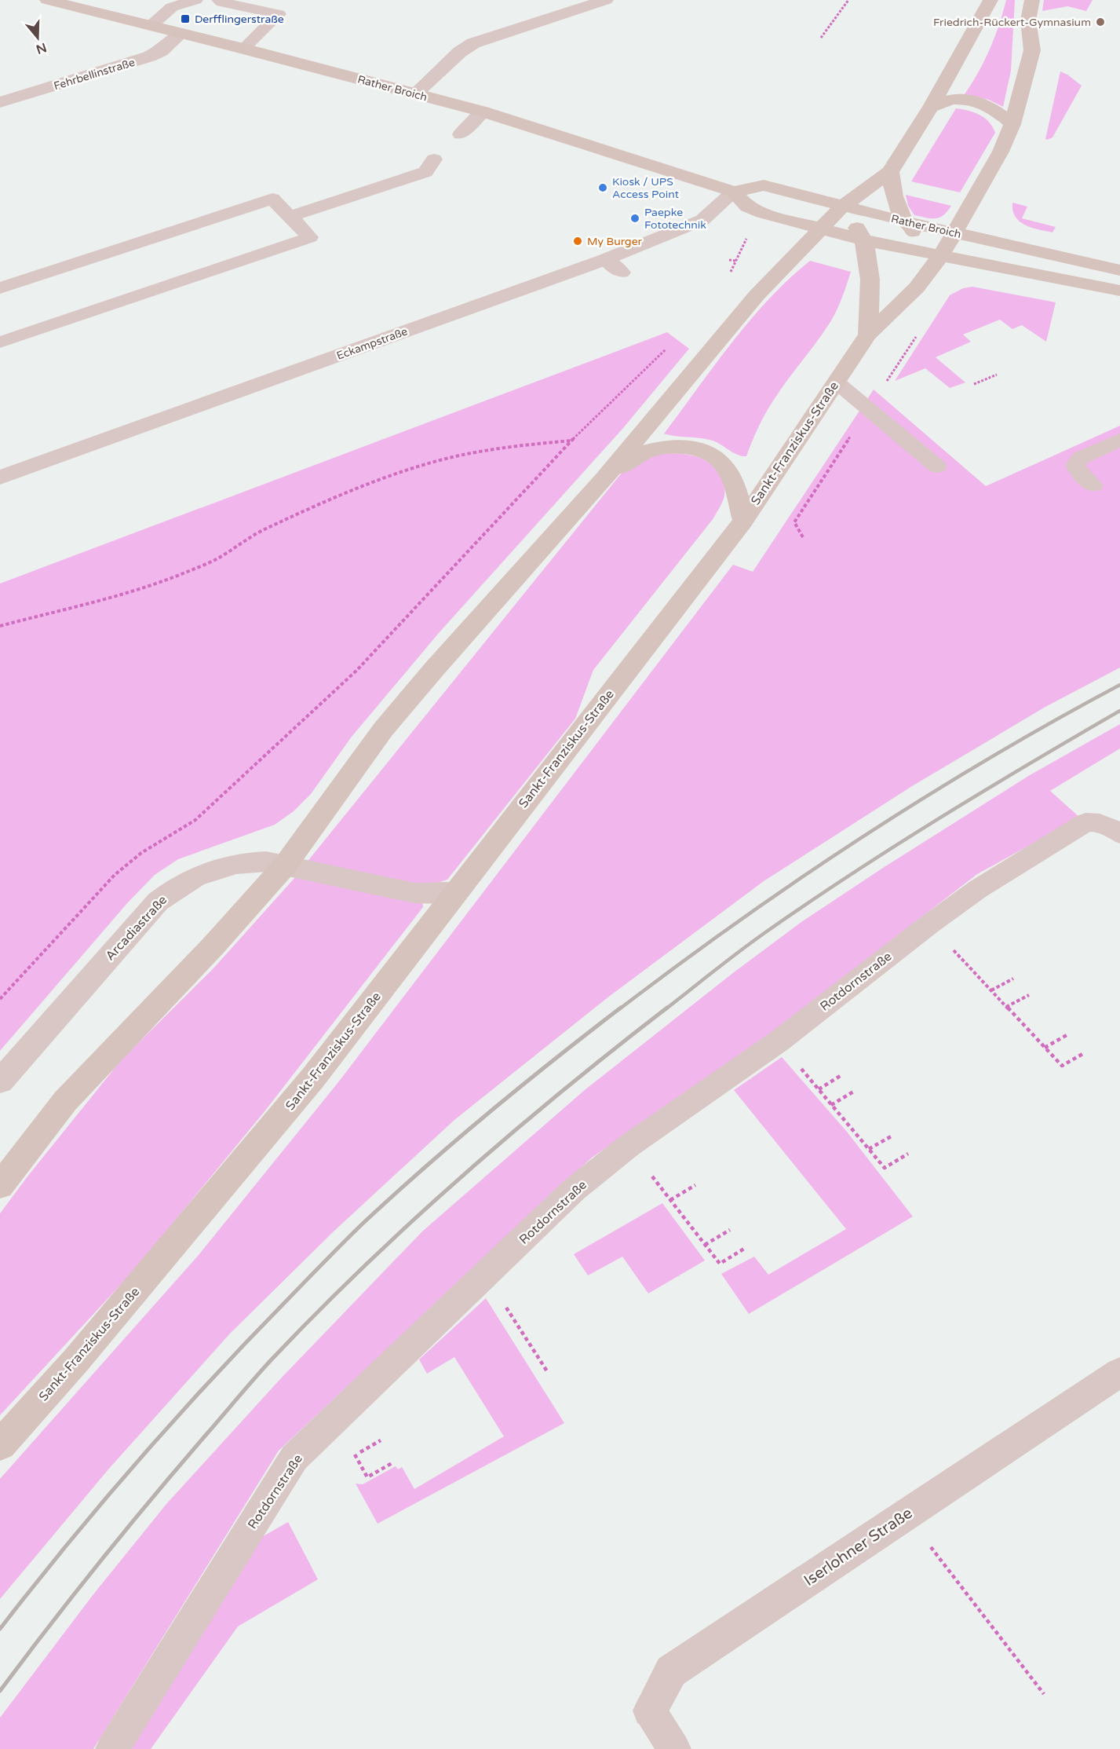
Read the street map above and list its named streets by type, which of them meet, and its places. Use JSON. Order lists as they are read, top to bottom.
{
  "streets": {
    "main road": ["Rather Broich", "Sankt-Franziskus-Straße"],
    "street": [
      "Fehrbellinstraße",
      "Eckampstraße",
      "Arcadiastraße",
      "Iserlohner Straße"
    ],
    "lane": ["Rotdornstraße"]
  },
  "crossings": [
    ["Fehrbellinstraße", "Rather Broich"],
    ["Rather Broich", "Eckampstraße"],
    ["Rather Broich", "Sankt-Franziskus-Straße"],
    ["Sankt-Franziskus-Straße", "Arcadiastraße"]
  ],
  "places": {
    "transit": ["Derfflingerstraße"],
    "other": [
      "Friedrich-Rückert-Gymnasium",
      "Kiosk / UPS Access Point",
      "Paepke Fototechnik",
      "My Burger"
    ]
  },
  "north": "bottom"
}
